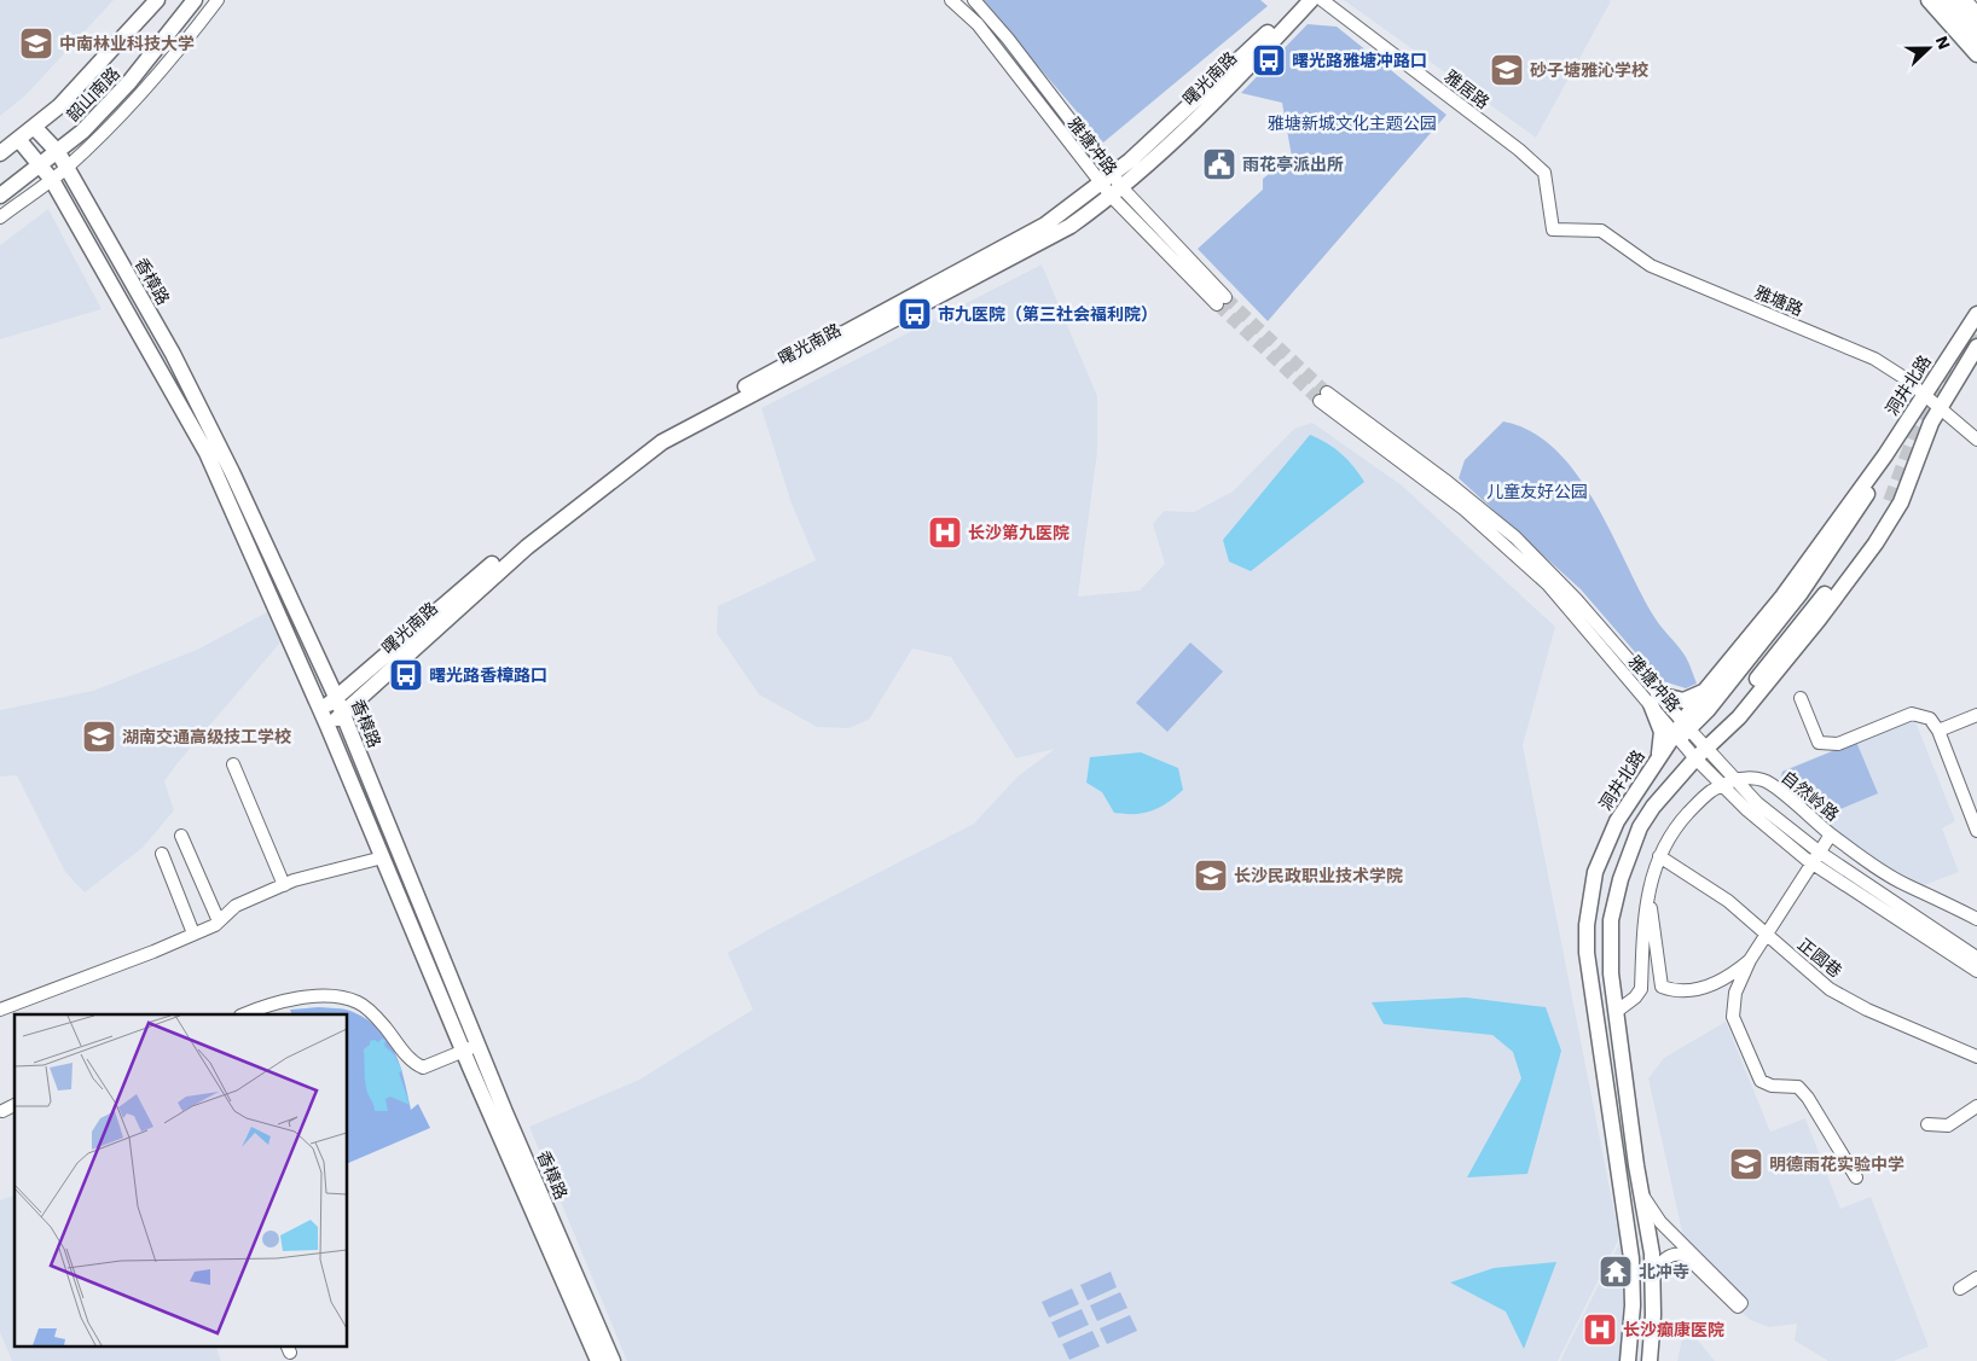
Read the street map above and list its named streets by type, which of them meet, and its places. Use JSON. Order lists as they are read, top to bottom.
{
  "streets": {
    "main road": [
      "曙光南路",
      "韶山南路",
      "香樟路",
      "洞井北路"
    ],
    "street": [
      "雅居路",
      "雅塘冲路",
      "雅塘路",
      "自然岭路",
      "正圆巷"
    ]
  },
  "crossings": [
    ["曙光南路", "雅塘冲路"],
    ["曙光南路", "香樟路"],
    ["雅居路", "雅塘路"],
    ["韶山南路", "香樟路"],
    ["雅塘冲路", "洞井北路"],
    ["雅塘冲路", "自然岭路"],
    ["雅塘路", "洞井北路"],
    ["自然岭路", "正圆巷"]
  ],
  "parks": ["雅塘新城文化主题公园", "儿童友好公园"],
  "places": {
    "school or university": [
      "中南林业科技大学",
      "砂子塘雅沁学校",
      "湖南交通高级技工学校",
      "长沙民政职业技术学院",
      "明德雨花实验中学"
    ],
    "bus stop": ["曙光路雅塘冲路口", "市九医院（第三社会福利院）", "曙光路香樟路口"],
    "public building": ["雨花亭派出所"],
    "hospital": ["长沙第九医院", "长沙癫康医院"],
    "temple": ["北冲寺"]
  },
  "north": "right"
}
